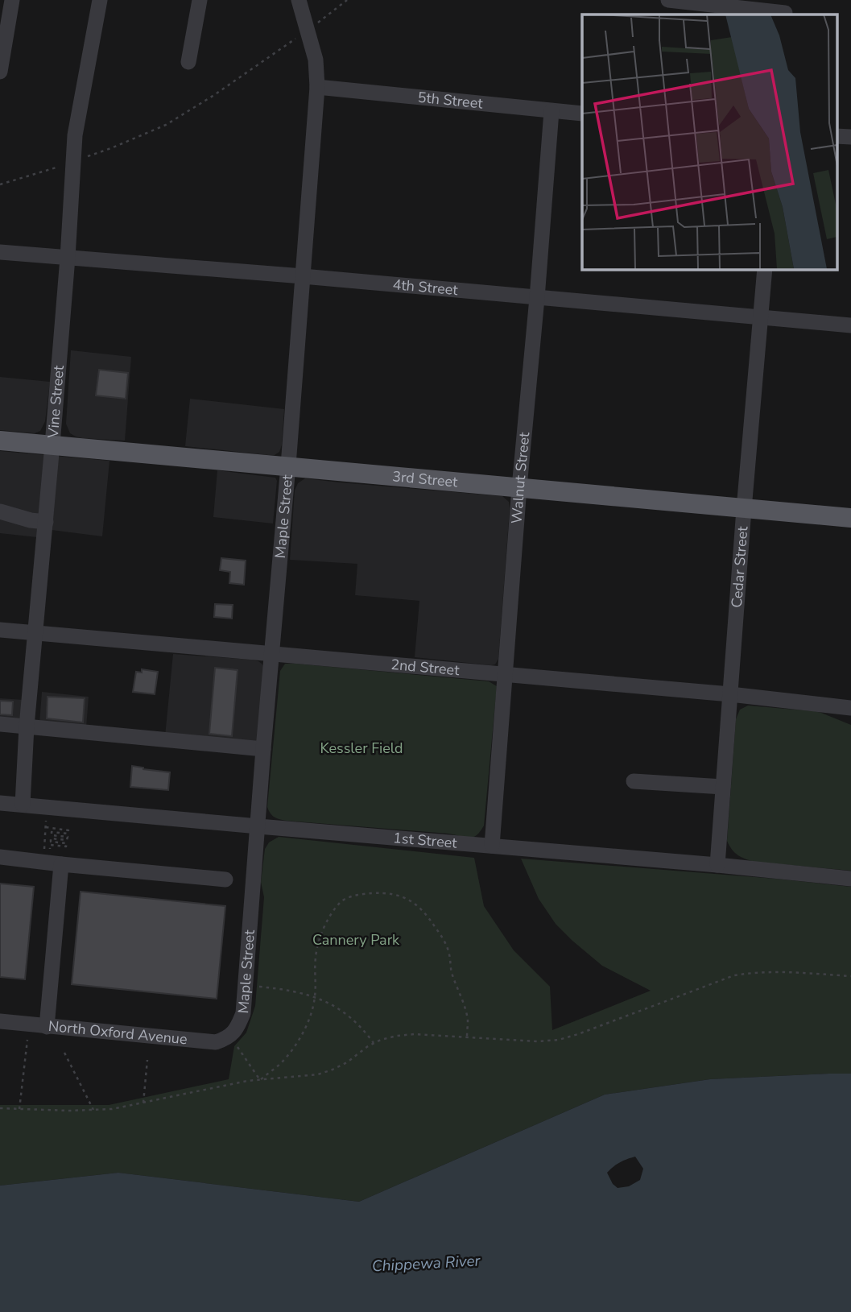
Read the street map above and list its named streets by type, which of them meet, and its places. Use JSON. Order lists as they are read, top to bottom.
{
  "streets": {
    "main road": ["3rd Street"],
    "street": [
      "5th Street",
      "4th Street",
      "Vine Street",
      "Walnut Street",
      "Maple Street",
      "Cedar Street",
      "2nd Street",
      "1st Street",
      "North Oxford Avenue"
    ]
  },
  "crossings": [
    ["5th Street", "Walnut Street"],
    ["5th Street", "Maple Street"],
    ["4th Street", "Vine Street"],
    ["4th Street", "Walnut Street"],
    ["4th Street", "Maple Street"],
    ["4th Street", "Cedar Street"],
    ["Vine Street", "3rd Street"],
    ["Vine Street", "2nd Street"],
    ["Vine Street", "1st Street"],
    ["3rd Street", "Walnut Street"],
    ["3rd Street", "Maple Street"],
    ["3rd Street", "Cedar Street"],
    ["Walnut Street", "2nd Street"],
    ["Walnut Street", "1st Street"],
    ["Maple Street", "2nd Street"],
    ["Maple Street", "1st Street"],
    ["Maple Street", "North Oxford Avenue"],
    ["Cedar Street", "2nd Street"],
    ["Cedar Street", "1st Street"]
  ],
  "water": ["Chippewa River"],
  "parks": ["Kessler Field", "Cannery Park"]
}
